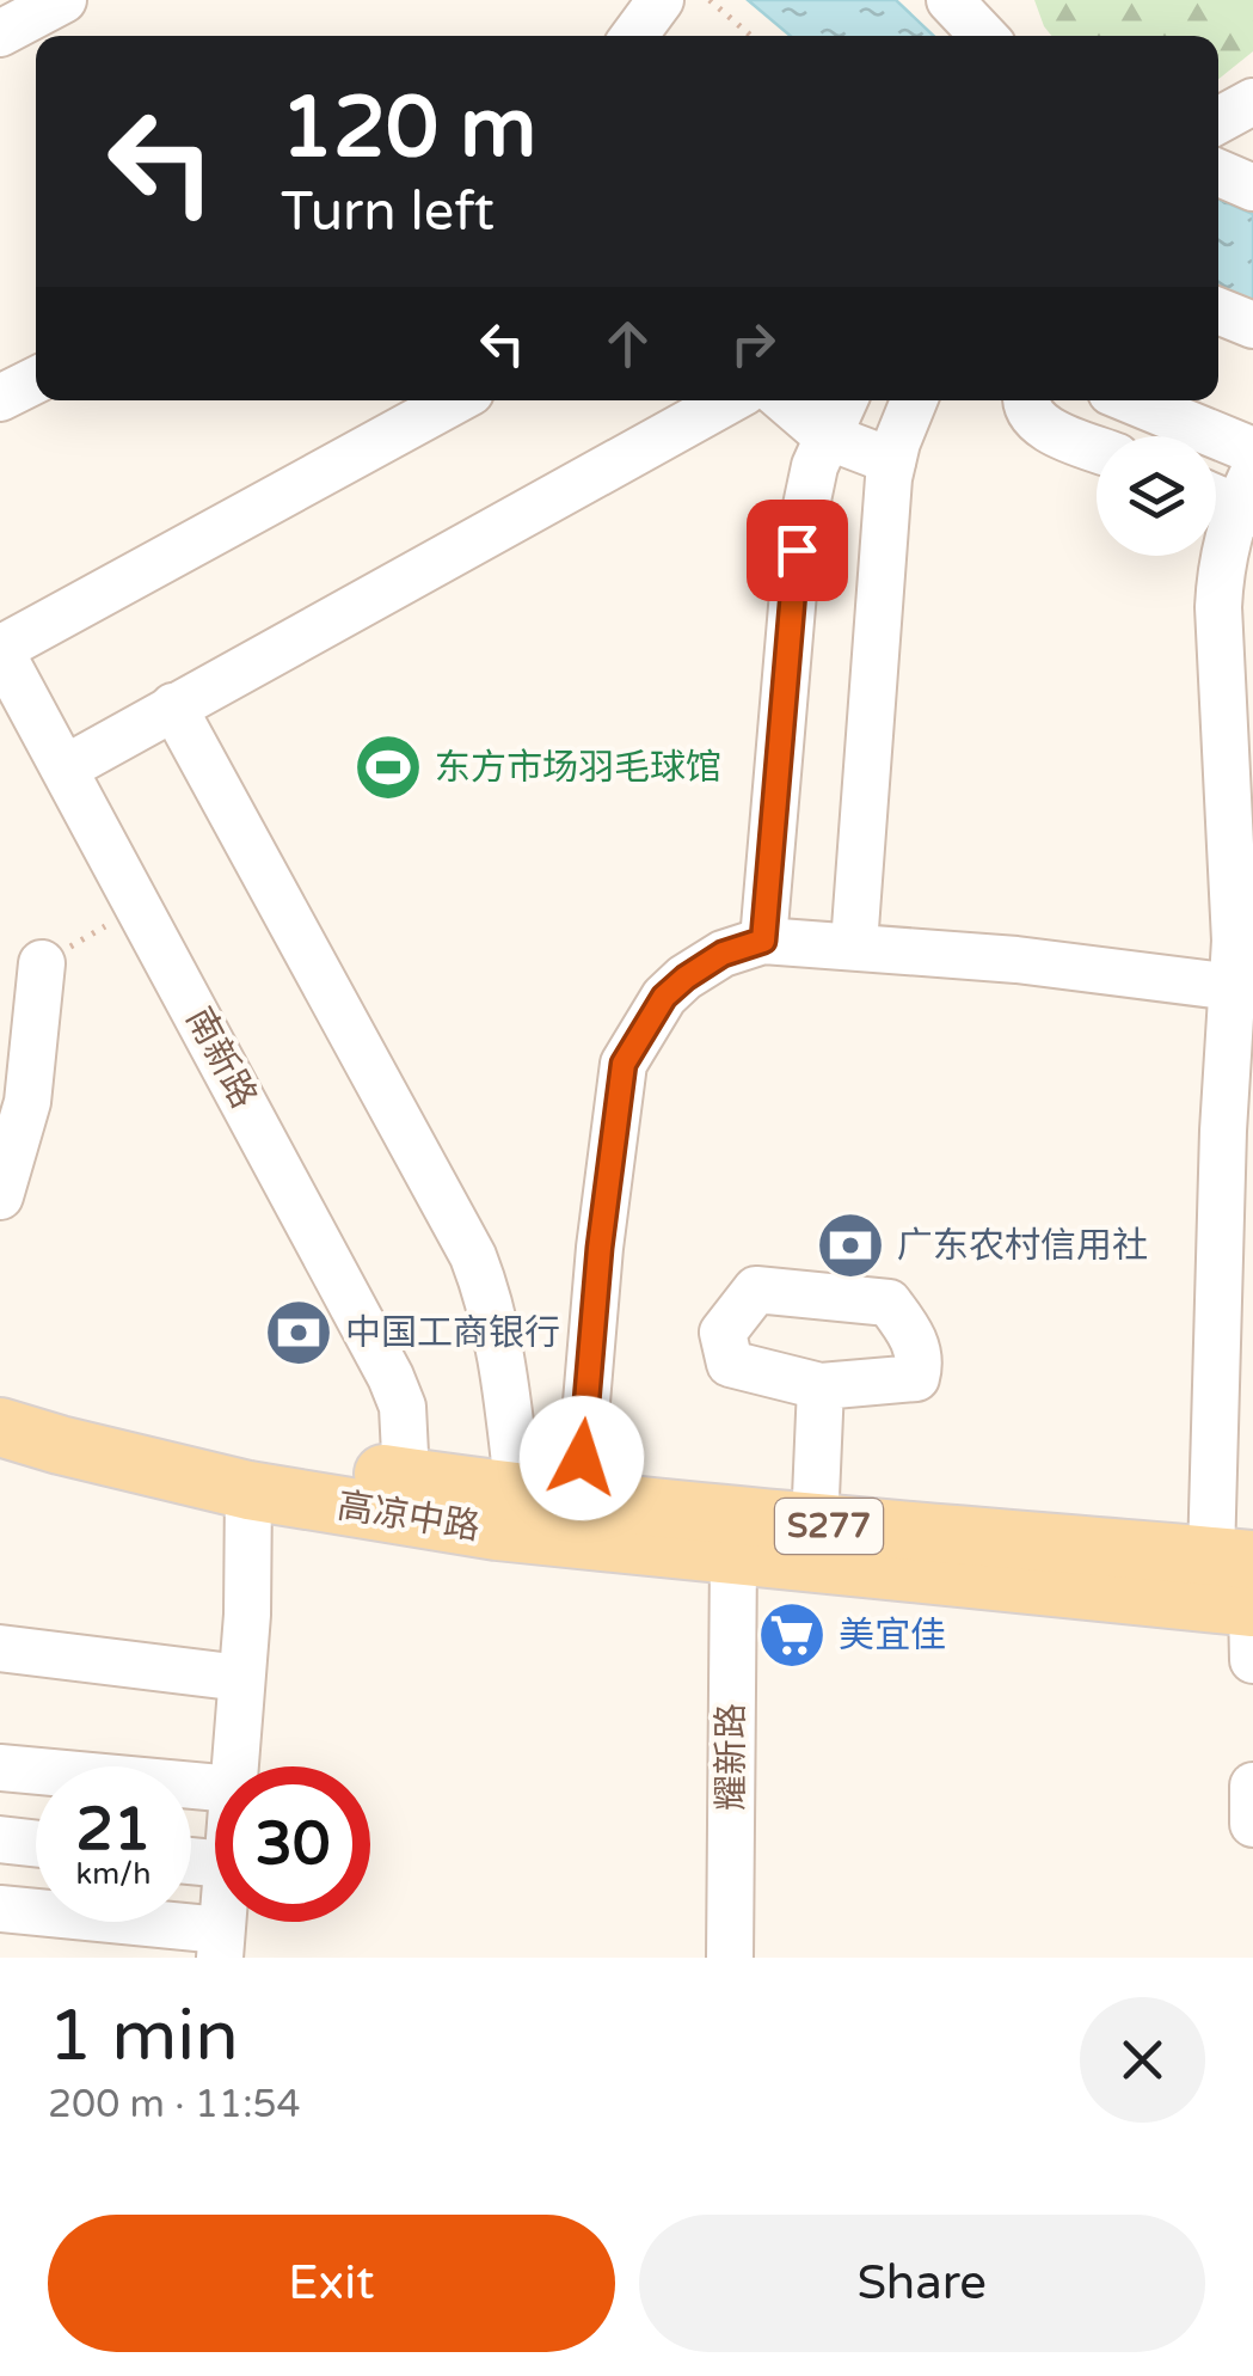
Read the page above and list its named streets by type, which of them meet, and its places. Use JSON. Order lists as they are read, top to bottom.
{
  "streets": {
    "main road": ["高凉中路", "S277"],
    "street": ["南新路", "耀新路"]
  },
  "crossings": [
    ["南新路", "高凉中路"],
    ["高凉中路", "耀新路"]
  ],
  "places": {
    "sports": ["东方市场羽毛球馆"],
    "bank": ["广东农村信用社", "中国工商银行"],
    "supermarket": ["美宜佳"]
  },
  "page": {
    "turn": ["120 m", "Turn left"],
    "speed": "21 km/h",
    "limit": "30",
    "heading": ["1 min", "200 m · 11:54"],
    "buttons": ["Exit", "Share"]
  }
}
